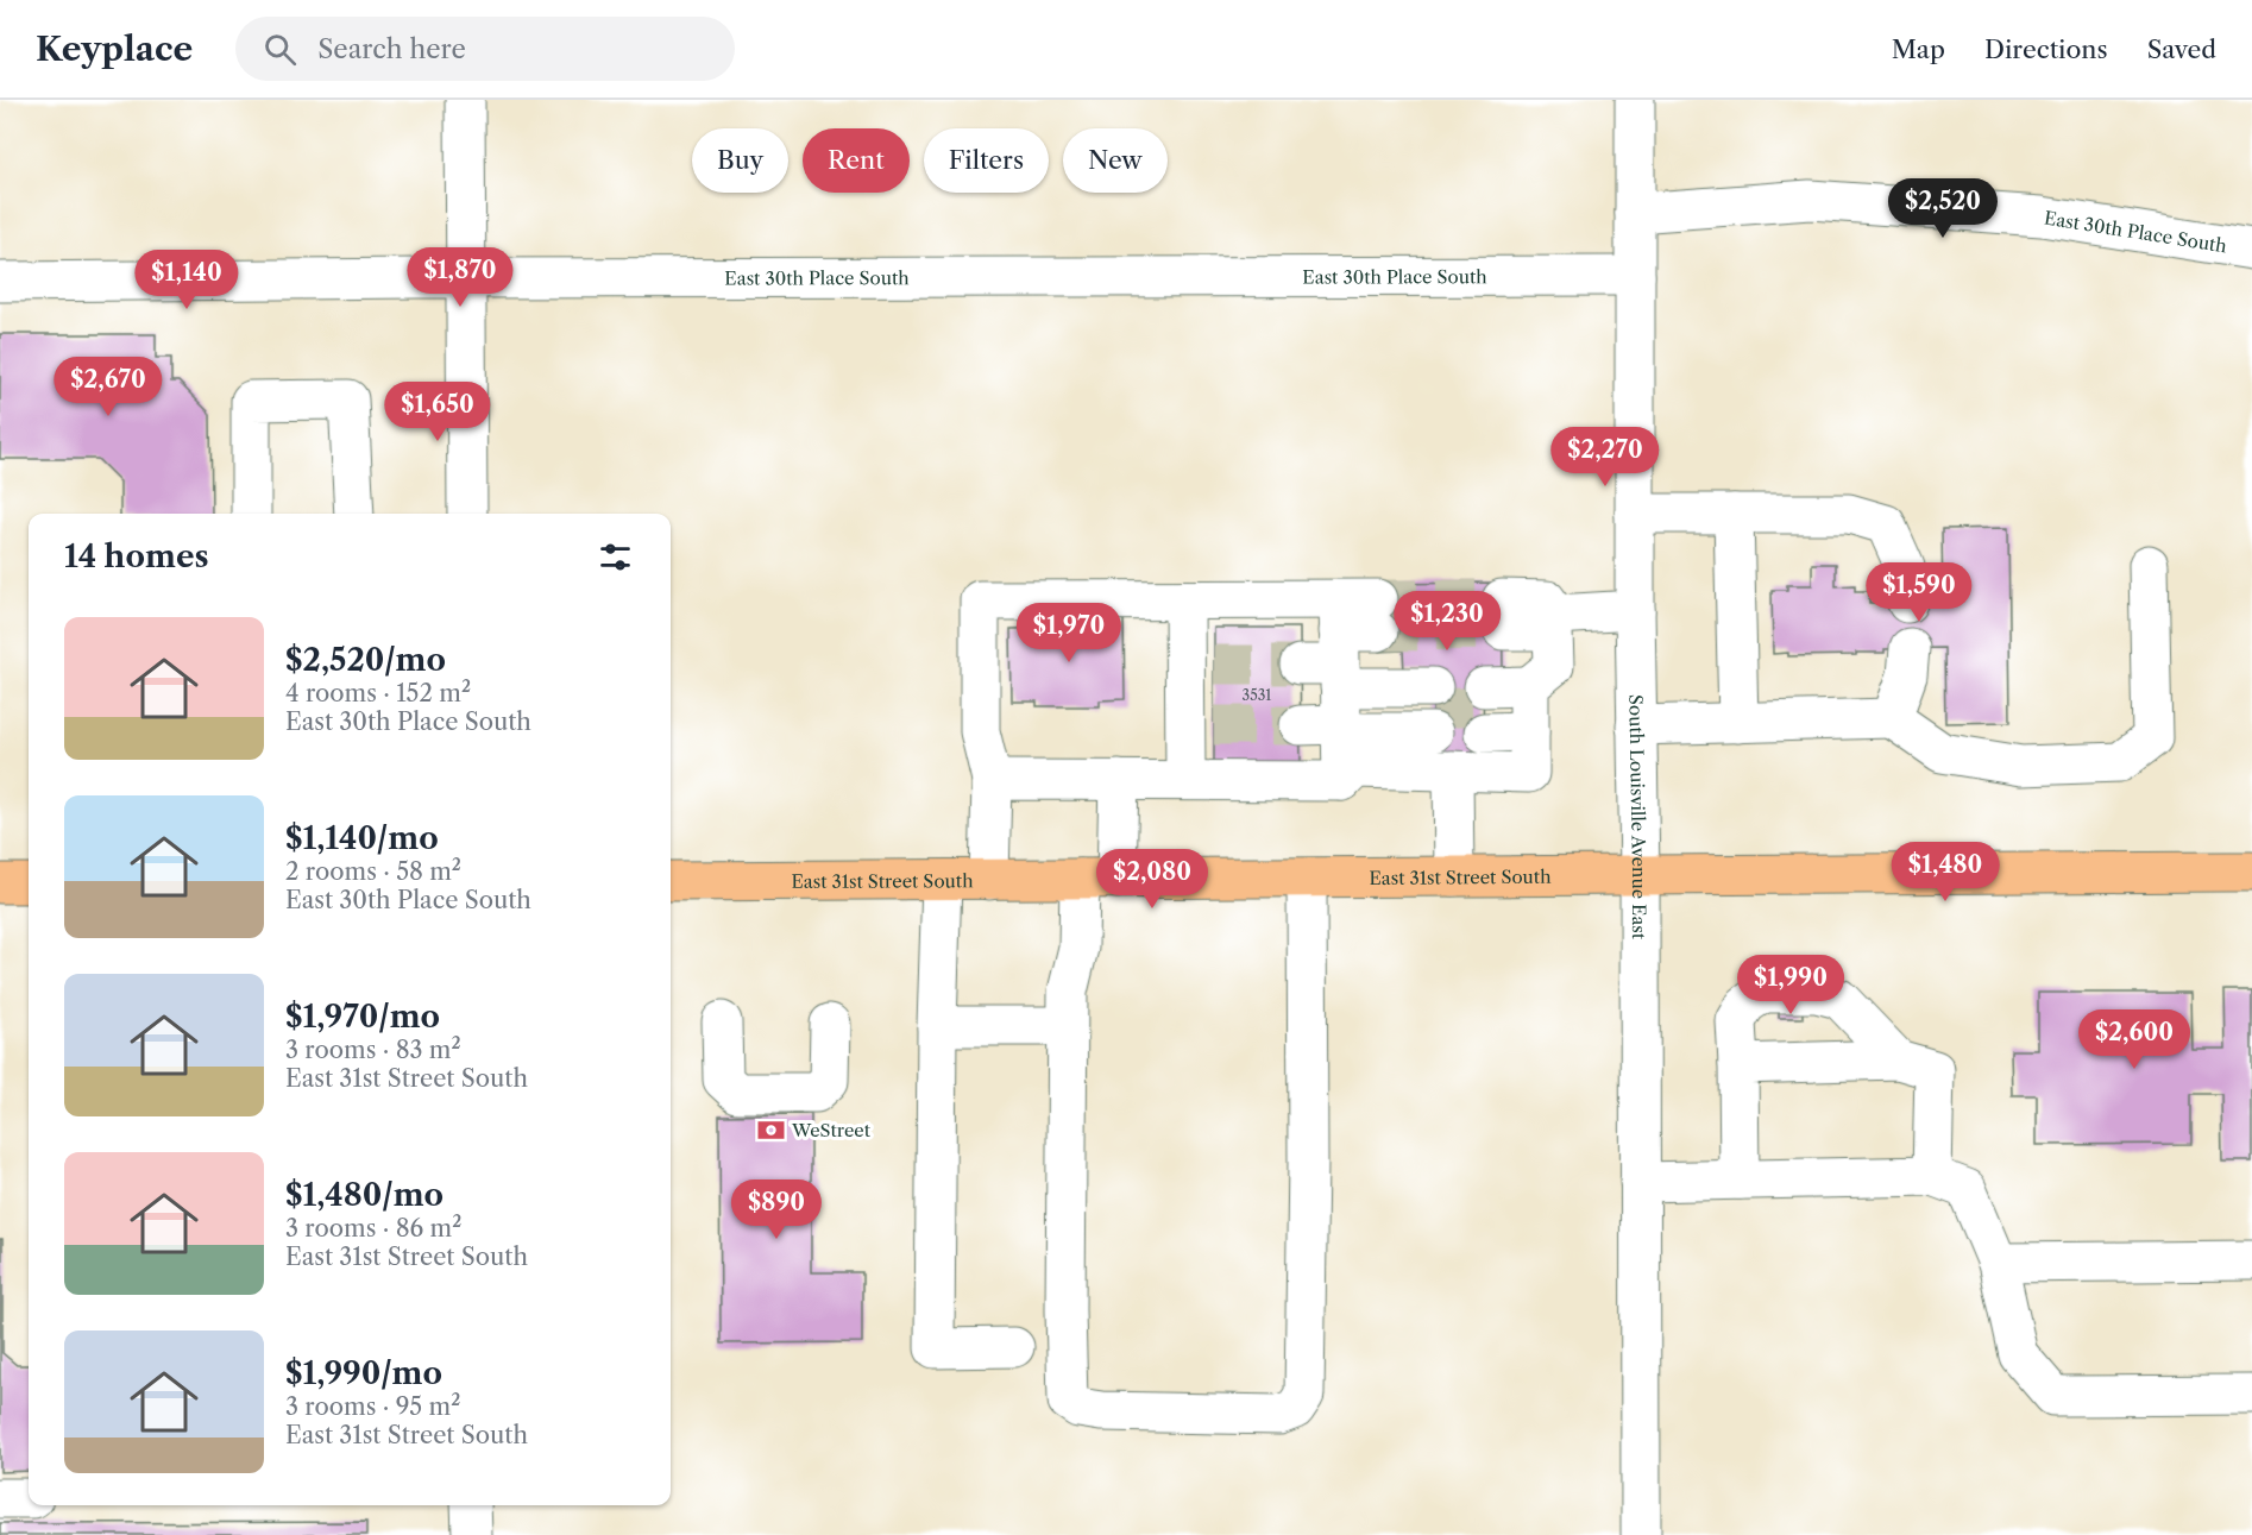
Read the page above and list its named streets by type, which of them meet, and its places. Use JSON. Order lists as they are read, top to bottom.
{
  "streets": {
    "main road": ["East 31st Street South"],
    "street": ["East 30th Place South", "South Louisville Avenue East"]
  },
  "crossings": [
    ["East 30th Place South", "South Louisville Avenue East"],
    ["South Louisville Avenue East", "East 31st Street South"]
  ],
  "places": {
    "bank": ["WeStreet"]
  },
  "house_numbers": ["3531"],
  "page": {
    "header": "Keyplace",
    "search": "Search here",
    "nav": ["Map", "Directions", "Saved"],
    "chip": [
      "Buy",
      "Rent",
      "Filters",
      "New"
    ],
    "price": [
      "$2,520",
      "$1,870",
      "$1,140",
      "$2,670",
      "$1,650",
      "$2,270",
      "$1,590",
      "$1,230",
      "$1,970",
      "$1,480",
      "$2,080",
      "$1,990",
      "$2,600",
      "$890"
    ],
    "heading": "14 homes",
    "list": [
      {
        "name": "$2,520/mo",
        "note": "4 rooms · 152 m² · East 30th Place South"
      },
      {
        "name": "$1,140/mo",
        "note": "2 rooms · 58 m² · East 30th Place South"
      },
      {
        "name": "$1,970/mo",
        "note": "3 rooms · 83 m² · East 31st Street South"
      },
      {
        "name": "$1,480/mo",
        "note": "3 rooms · 86 m² · East 31st Street South"
      },
      {
        "name": "$1,990/mo",
        "note": "3 rooms · 95 m² · East 31st Street South"
      }
    ]
  }
}
